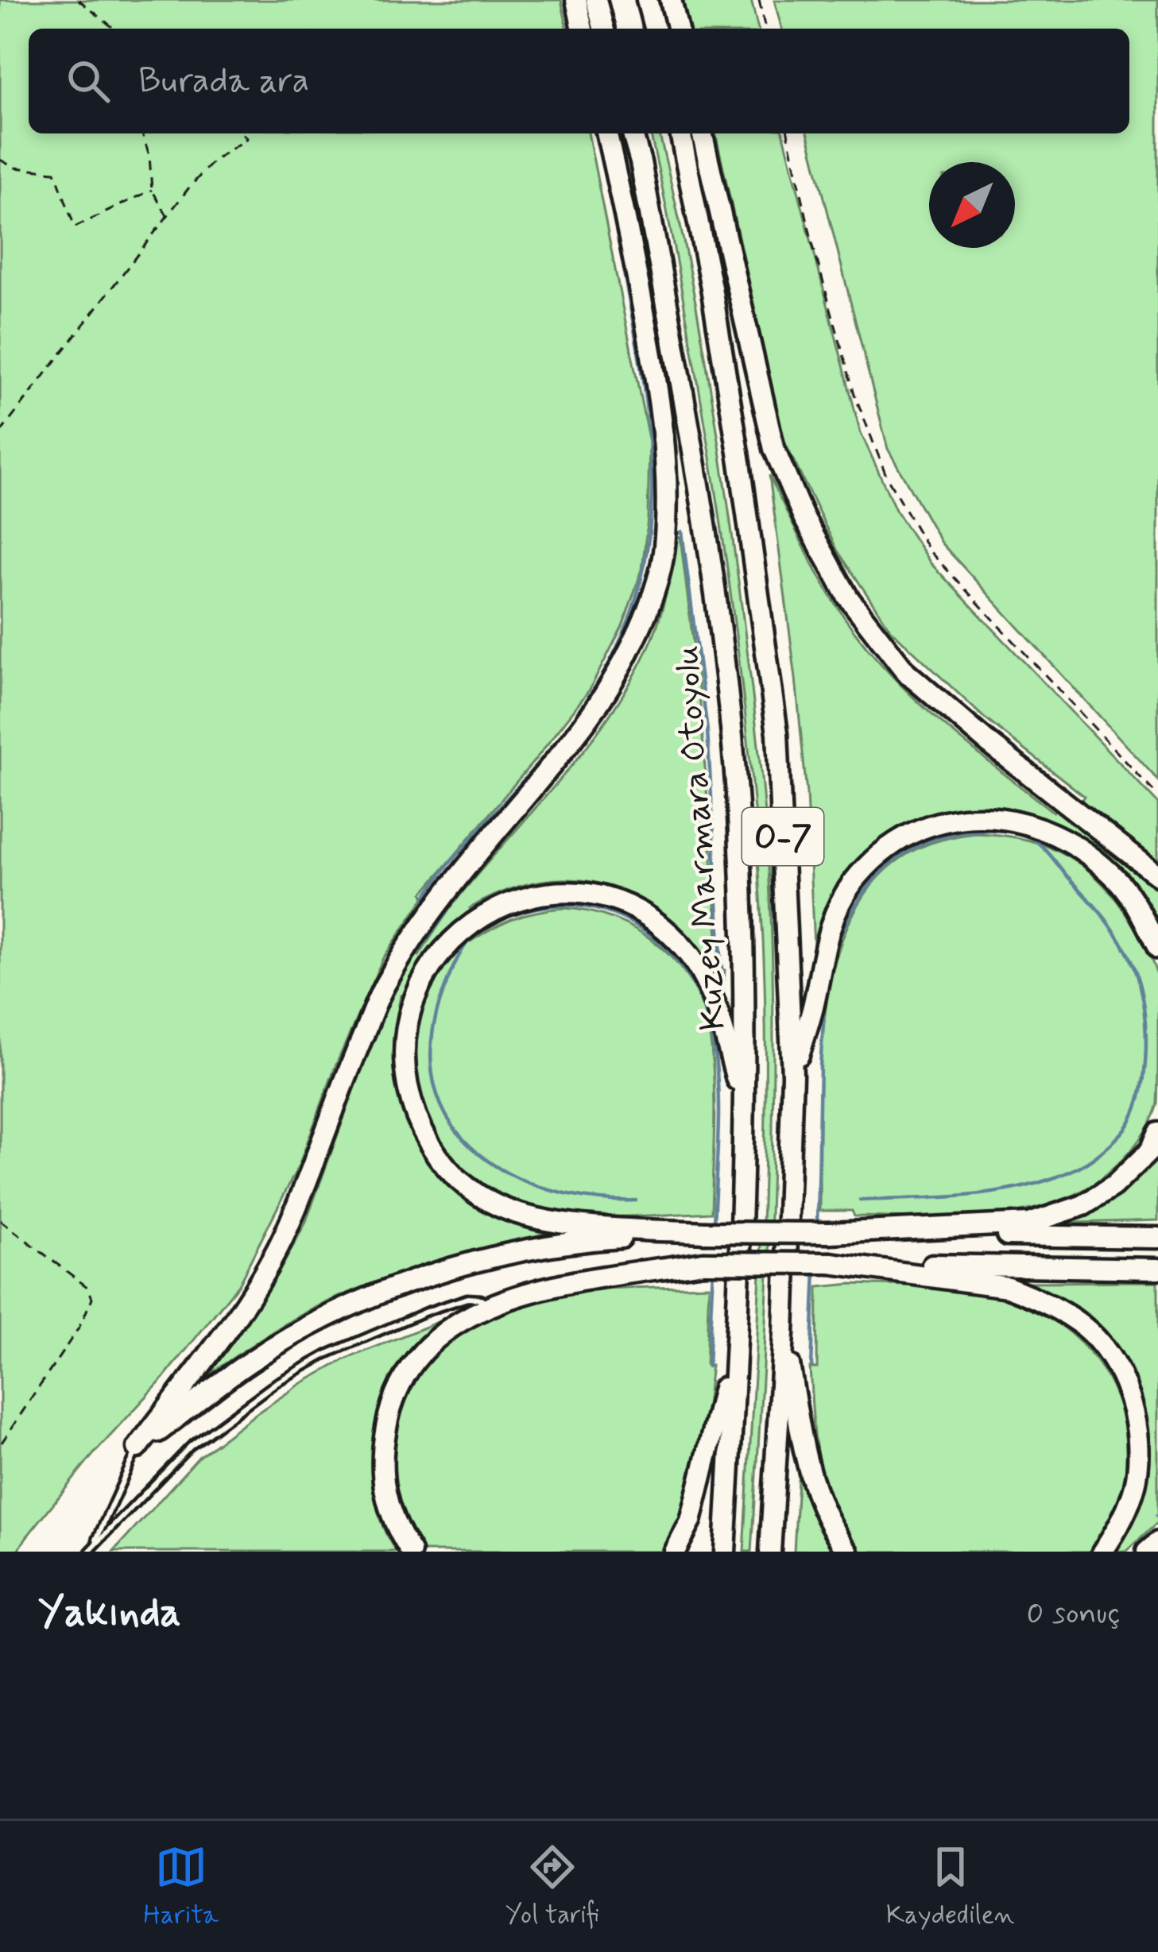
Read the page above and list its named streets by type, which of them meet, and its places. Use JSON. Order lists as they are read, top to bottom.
{
  "streets": {
    "highway": ["O-7", "Kuzey Marmara Otoyolu"]
  },
  "north": "bottom left",
  "page": {
    "search": "Burada ara",
    "heading": ["Yakında", "0 sonuç"],
    "nav": ["Harita", "Yol tarifi", "Kaydedilen"]
  }
}
